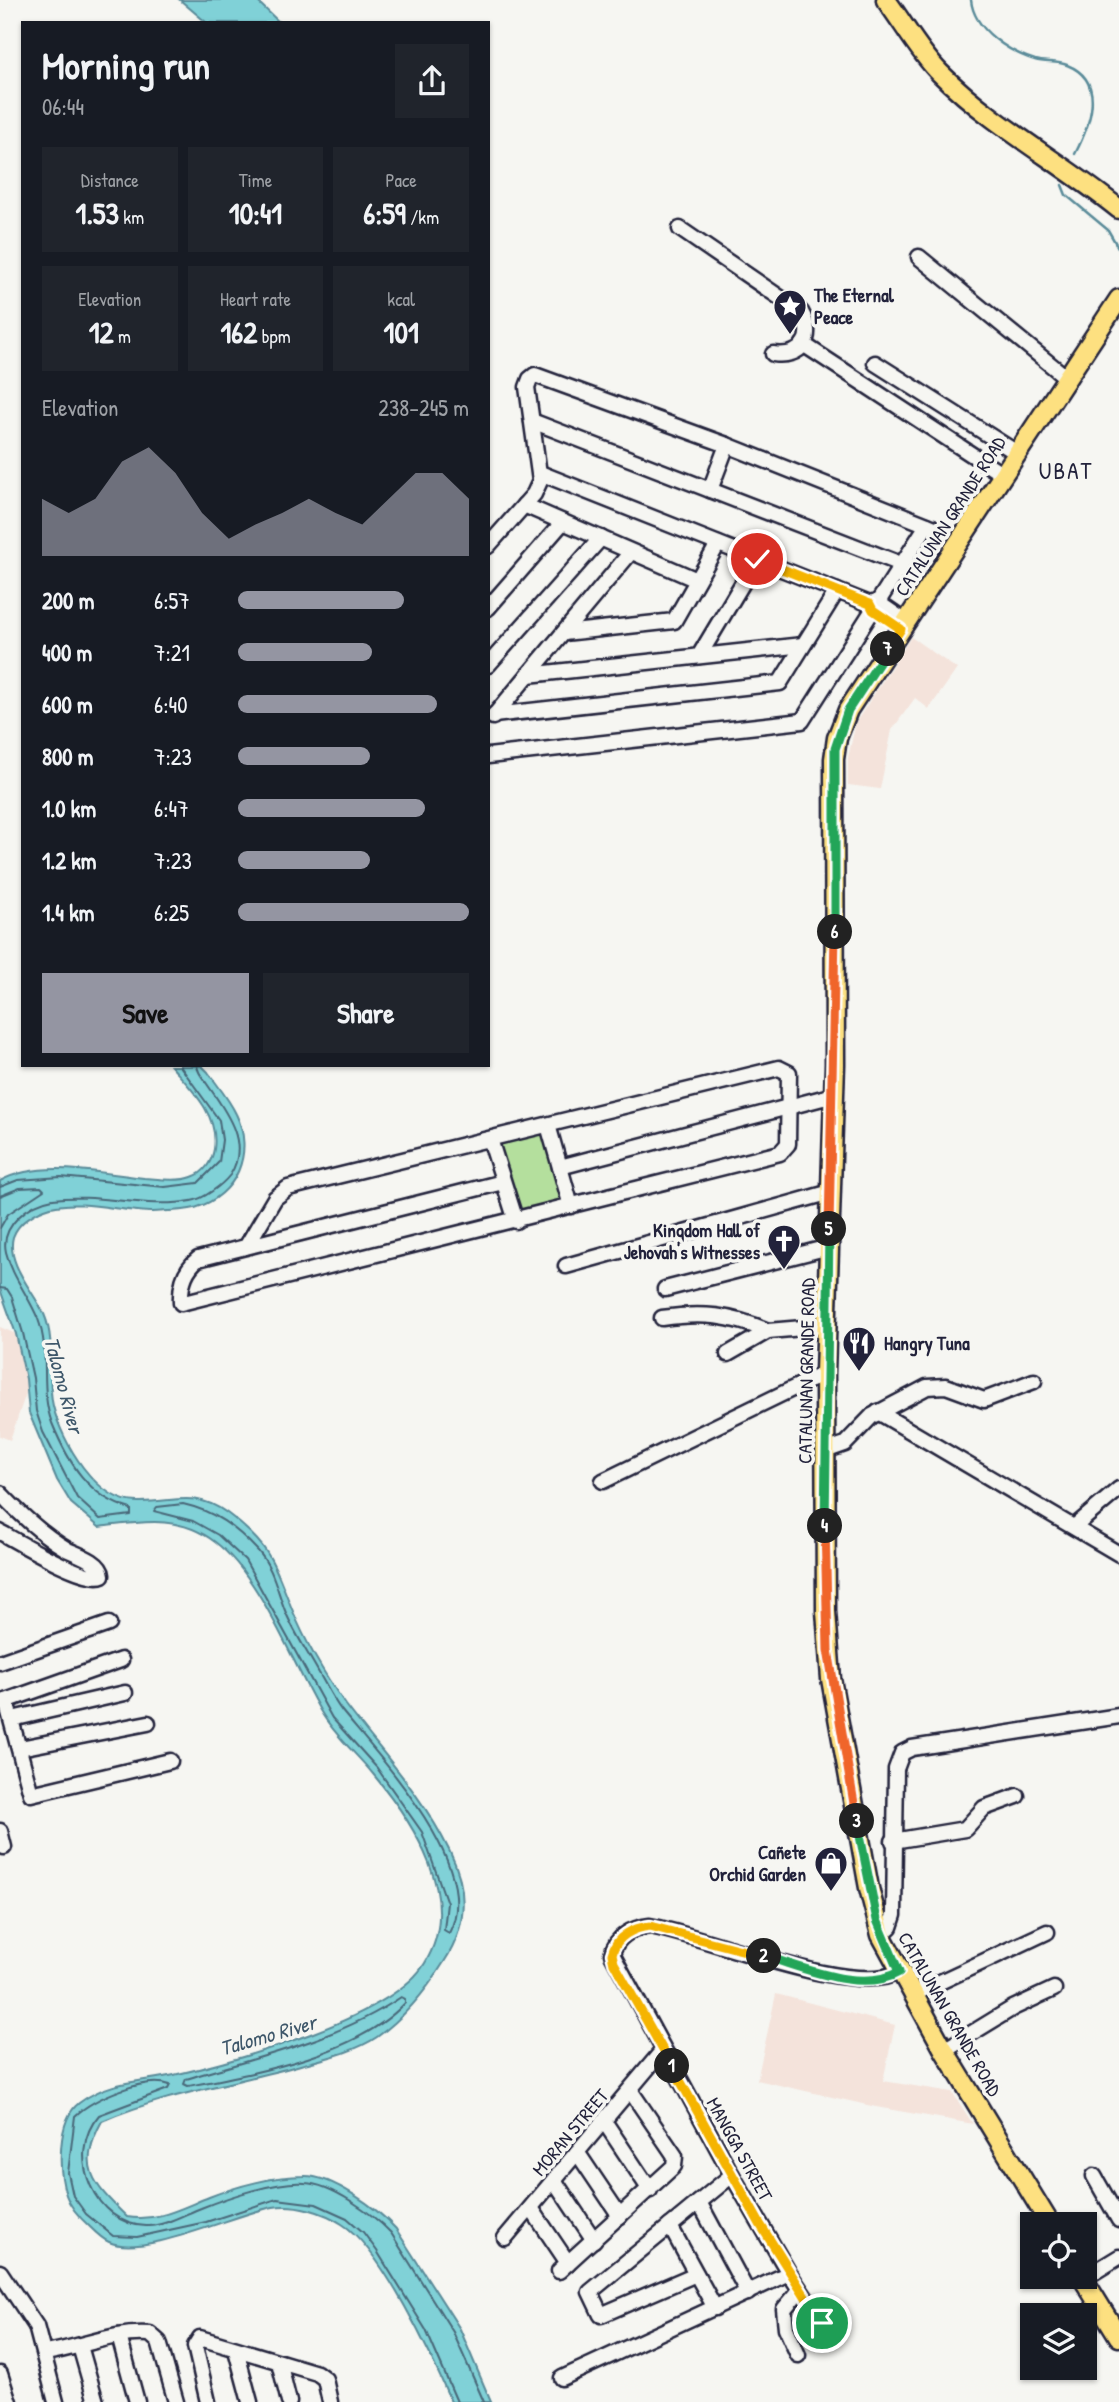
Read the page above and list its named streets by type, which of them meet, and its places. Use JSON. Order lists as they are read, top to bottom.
{
  "streets": {
    "main road": ["CATALUNAN GRANDE ROAD"],
    "street": ["MORAN STREET", "MANGGA STREET"]
  },
  "crossings": [
    ["CATALUNAN GRANDE ROAD", "MANGGA STREET"],
    ["MORAN STREET", "MANGGA STREET"]
  ],
  "districts": ["UBAT"],
  "water": ["Talomo River"],
  "places": {
    "place": ["The Eternal Peace"],
    "church": ["Kingdom Hall of Jehovah's Witnesses"],
    "restaurant": ["Hangry Tuna"],
    "shop": ["Cañete Orchid Garden"]
  },
  "page": {
    "heading": ["Morning run", "06:44"],
    "stats": [
      ["Distance", "1.53 km"],
      ["Time", "10:41"],
      ["Pace", "6:59 /km"],
      ["Elevation", "12 m"],
      ["Heart rate", "162 bpm"],
      ["kcal", "101"]
    ],
    "chart": ["Elevation", "238–245 m"],
    "list": [
      {
        "name": "200 m",
        "note": "6:57"
      },
      {
        "name": "400 m",
        "note": "7:21"
      },
      {
        "name": "600 m",
        "note": "6:40"
      },
      {
        "name": "800 m",
        "note": "7:23"
      },
      {
        "name": "1.0 km",
        "note": "6:47"
      },
      {
        "name": "1.2 km",
        "note": "7:23"
      },
      {
        "name": "1.4 km",
        "note": "6:25"
      }
    ],
    "pins": [
      "7",
      "6",
      "5",
      "4",
      "3",
      "2",
      "1"
    ],
    "buttons": ["Save", "Share"]
  }
}
